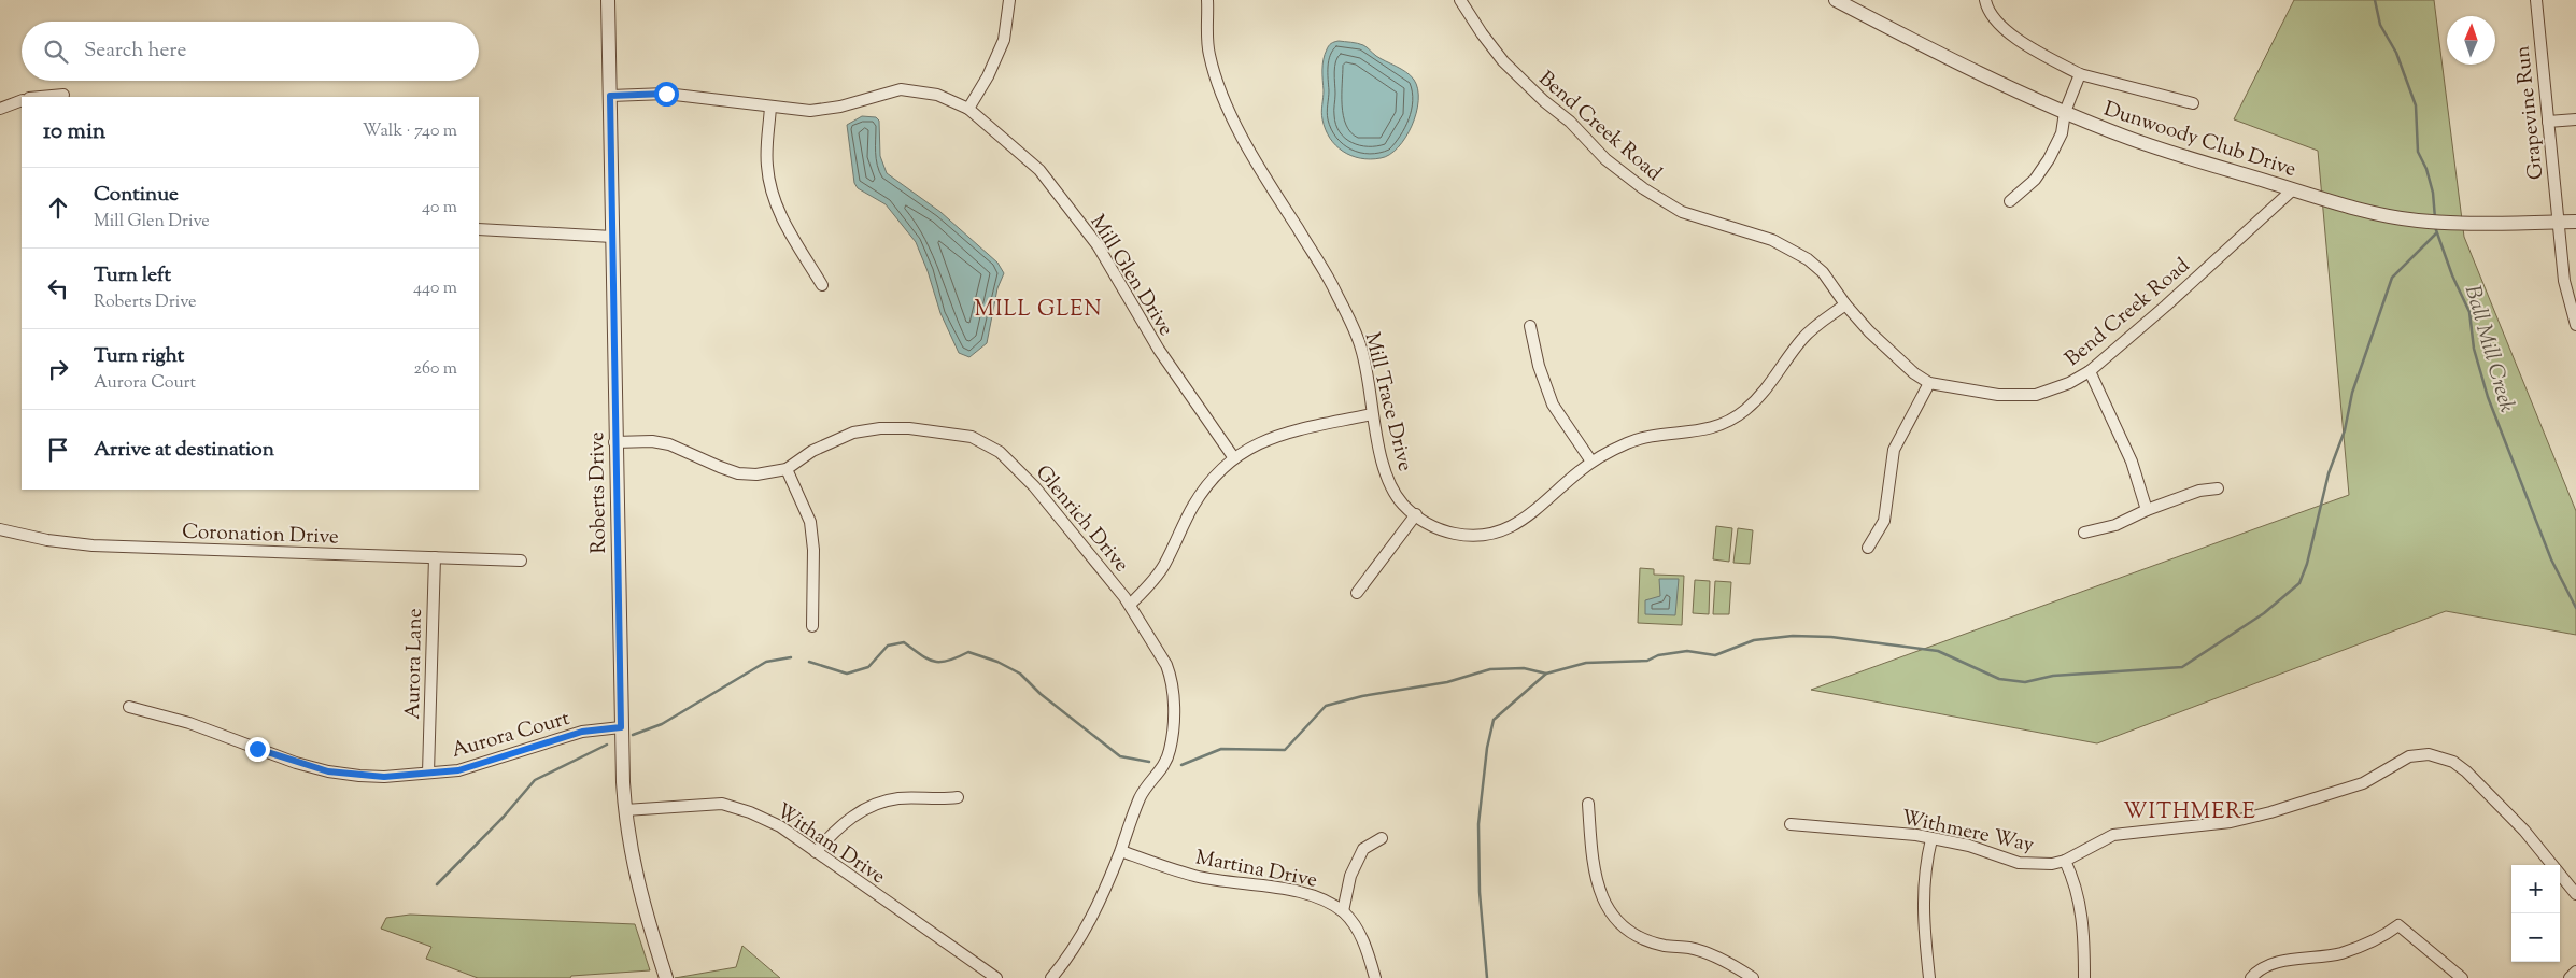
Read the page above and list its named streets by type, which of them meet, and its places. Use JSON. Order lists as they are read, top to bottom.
{
  "streets": {
    "street": [
      "Grapevine Run",
      "Bend Creek Road",
      "Dunwoody Club Drive",
      "Mill Glen Drive",
      "Mill Trace Drive",
      "Roberts Drive",
      "Glenrich Drive",
      "Coronation Drive",
      "Aurora Lane",
      "Aurora Court",
      "Withmere Way",
      "Witham Drive",
      "Martina Drive"
    ]
  },
  "crossings": [
    ["Grapevine Run", "Dunwoody Club Drive"],
    ["Bend Creek Road", "Dunwoody Club Drive"],
    ["Bend Creek Road", "Mill Trace Drive"],
    ["Mill Glen Drive", "Roberts Drive"],
    ["Roberts Drive", "Glenrich Drive"],
    ["Roberts Drive", "Aurora Court"],
    ["Roberts Drive", "Witham Drive"],
    ["Glenrich Drive", "Martina Drive"],
    ["Coronation Drive", "Aurora Lane"],
    ["Aurora Lane", "Aurora Court"]
  ],
  "districts": ["MILL GLEN", "WITHMERE"],
  "water": ["Ball Mill Creek"],
  "north": "top",
  "page": {
    "search": "Search here",
    "heading": ["10 min", "Walk · 740 m"],
    "list": [
      ["Continue", "Mill Glen Drive", "40 m"],
      ["Turn left", "Roberts Drive", "440 m"],
      ["Turn right", "Aurora Court", "260 m"],
      "Arrive at destination"
    ],
    "map_buttons": ["+", "−"]
  }
}
